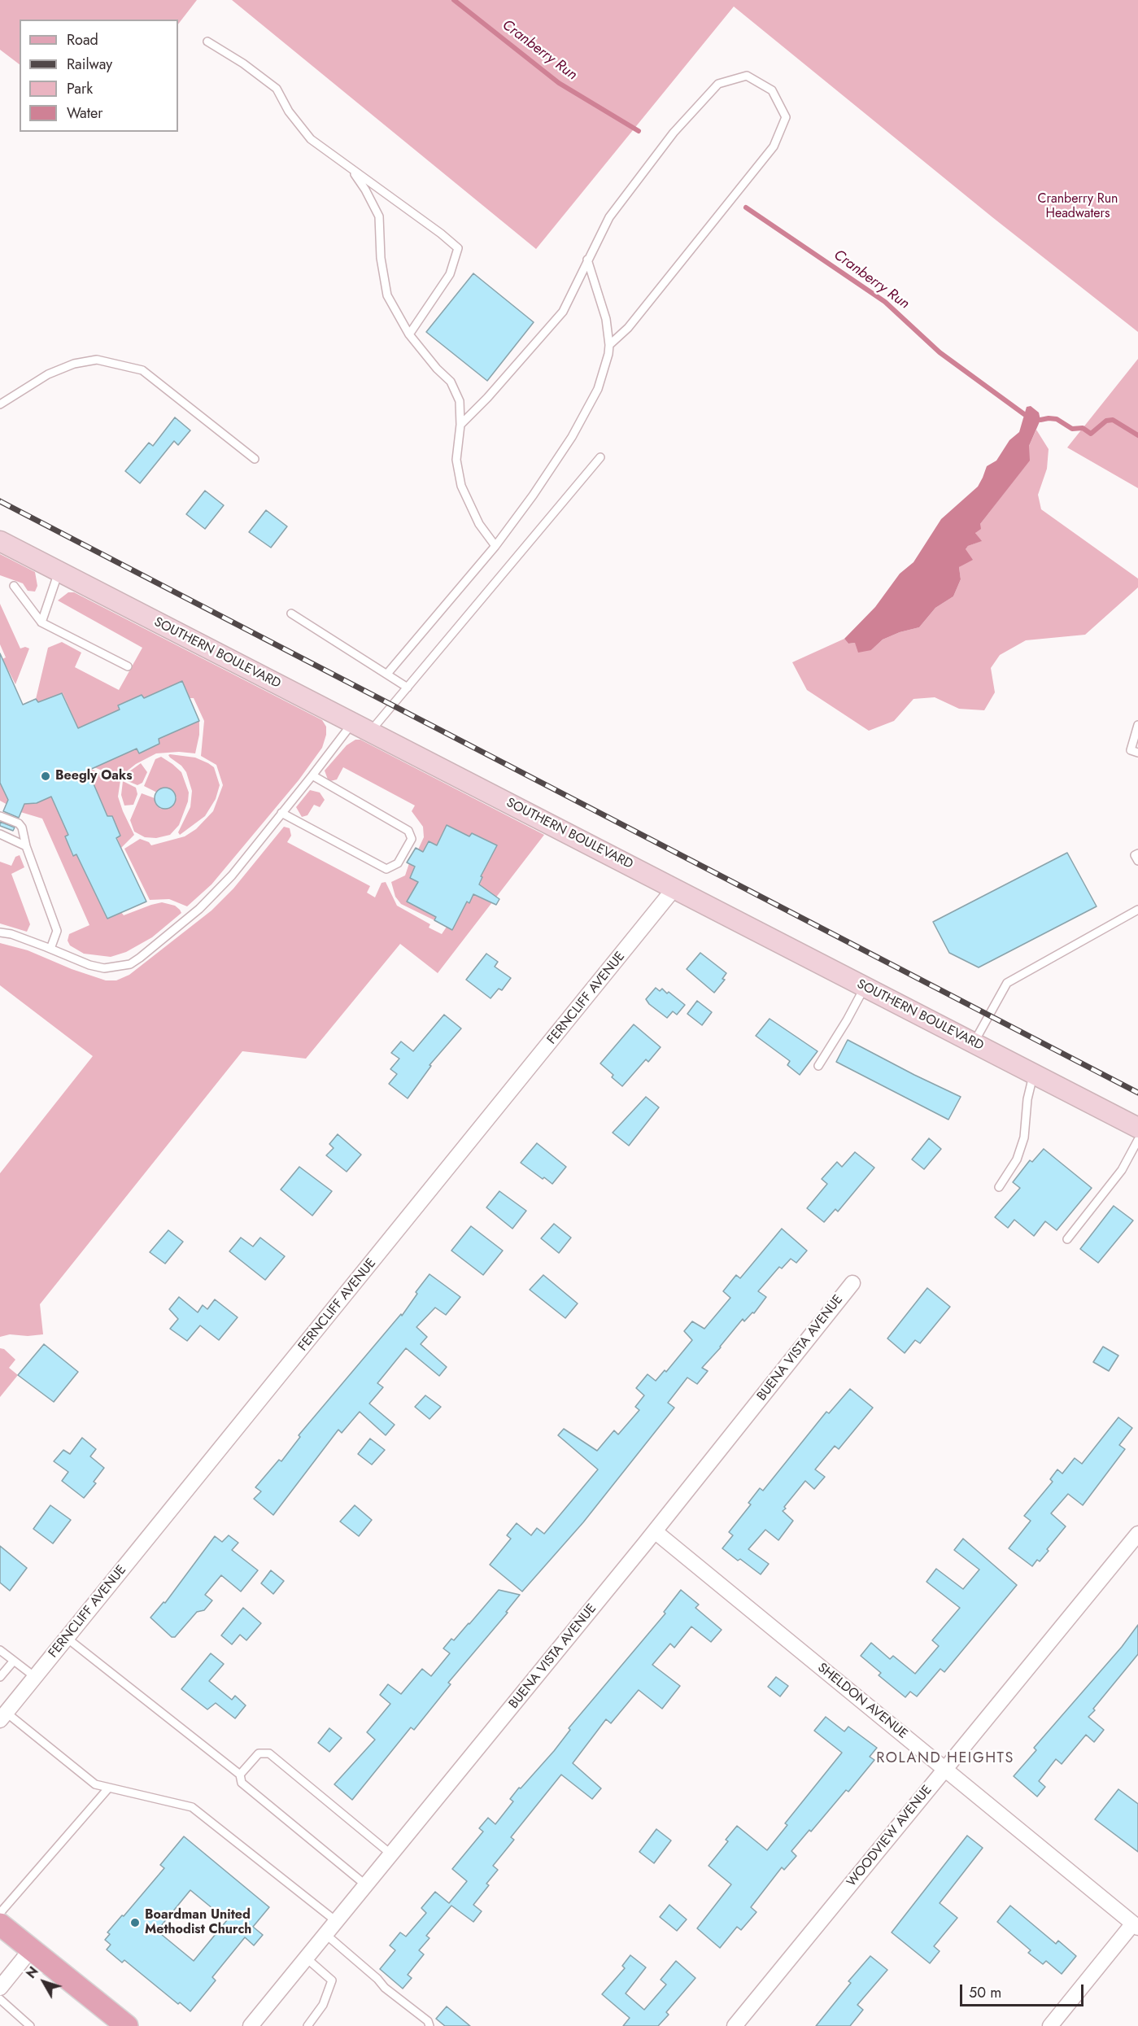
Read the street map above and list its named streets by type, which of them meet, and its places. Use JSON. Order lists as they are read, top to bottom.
{
  "streets": {
    "street": [
      "SOUTHERN BOULEVARD",
      "FERNCLIFF AVENUE",
      "BUENA VISTA AVENUE",
      "SHELDON AVENUE",
      "WOODVIEW AVENUE"
    ]
  },
  "crossings": [
    ["SOUTHERN BOULEVARD", "FERNCLIFF AVENUE"],
    ["BUENA VISTA AVENUE", "SHELDON AVENUE"],
    ["SHELDON AVENUE", "WOODVIEW AVENUE"]
  ],
  "districts": ["ROLAND HEIGHTS"],
  "water": ["Cranberry Run"],
  "parks": ["Cranberry Run Headwaters"],
  "places": ["Beegly Oaks", "Boardman United Methodist Church"],
  "legend": [
    "Road",
    "Railway",
    "Park",
    "Water"
  ],
  "scale_bar": "50 m",
  "north": "top left"
}
